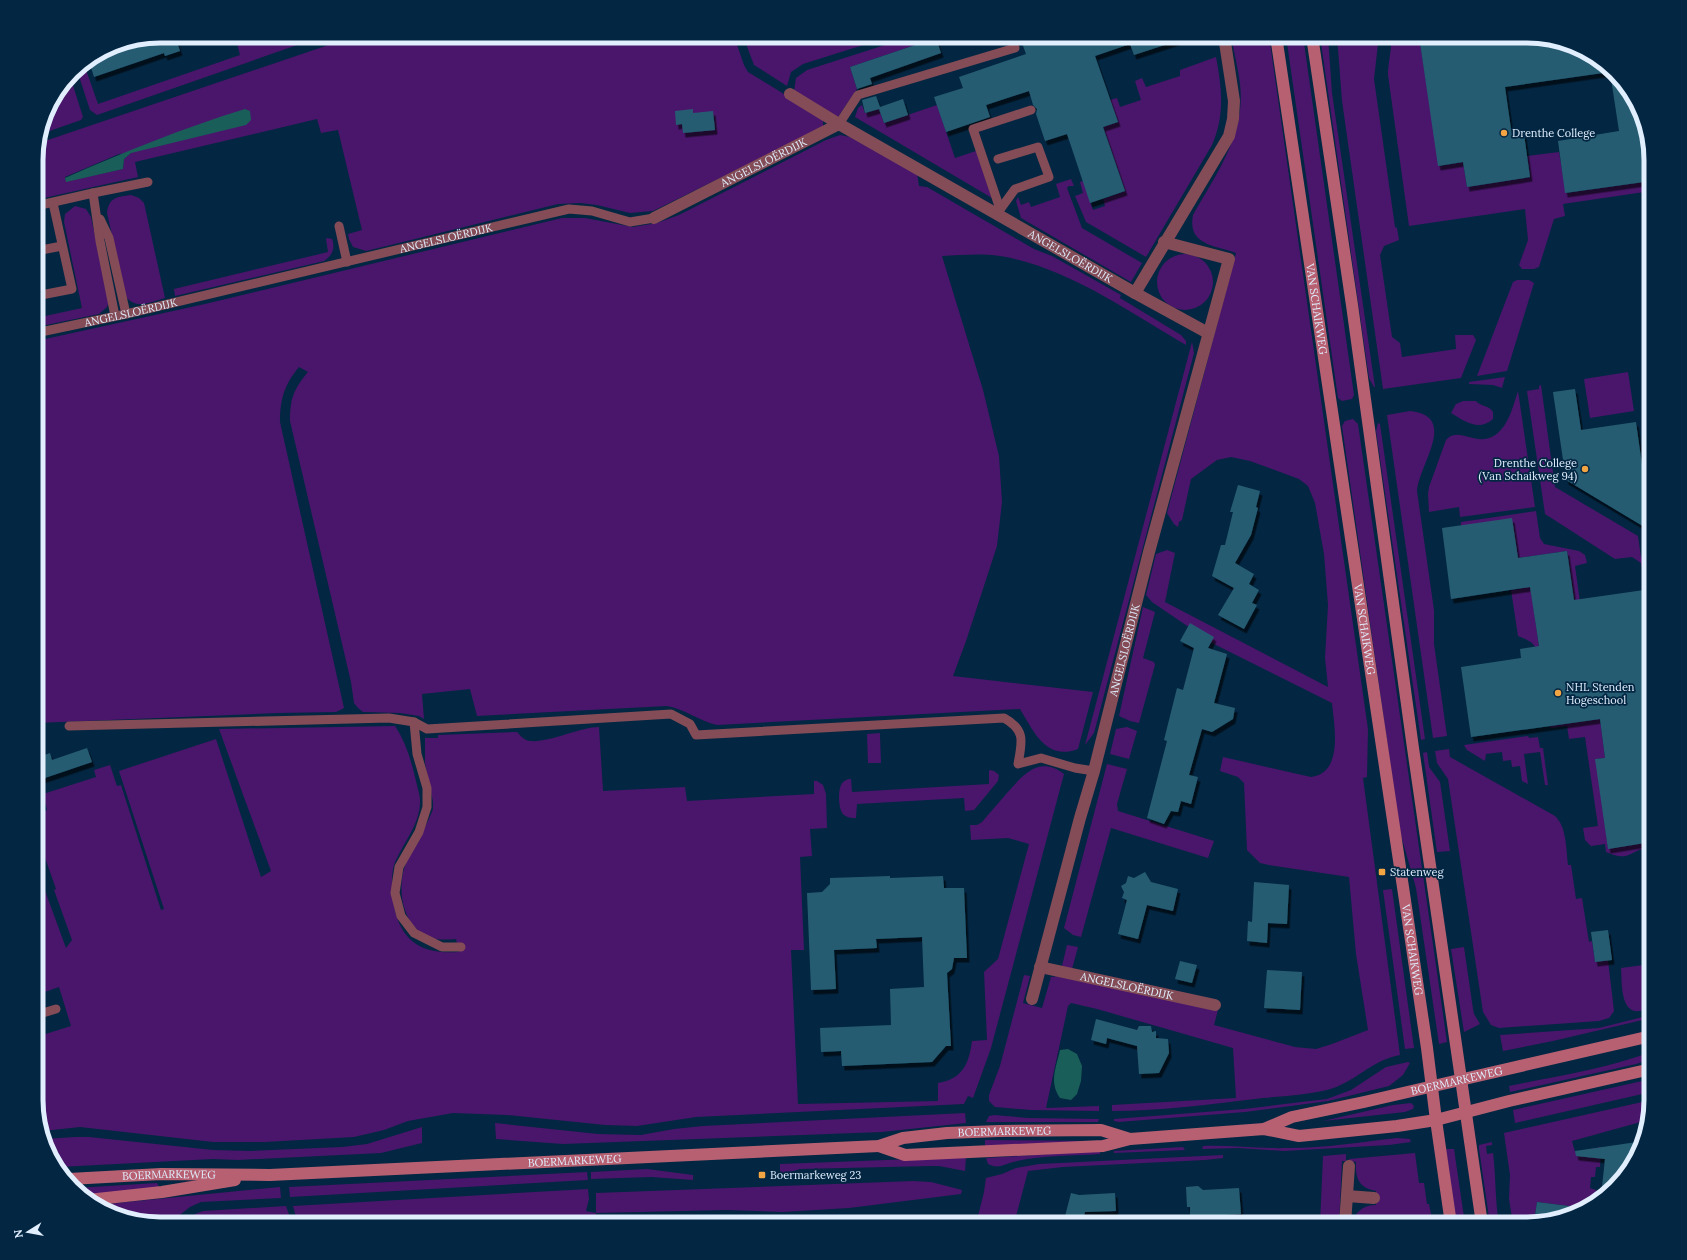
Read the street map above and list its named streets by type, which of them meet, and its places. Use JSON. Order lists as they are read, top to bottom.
{
  "streets": {
    "street": ["ANGELSLOËRDIJK", "VAN SCHAIKWEG", "BOERMARKEWEG"]
  },
  "crossings": [
    ["VAN SCHAIKWEG", "BOERMARKEWEG"]
  ],
  "places": {
    "other": ["Drenthe College", "Drenthe College (Van Schaikweg 94)", "NHL Stenden Hogeschool"],
    "transit": ["Statenweg", "Boermarkeweg 23"]
  },
  "north": "left"
}
